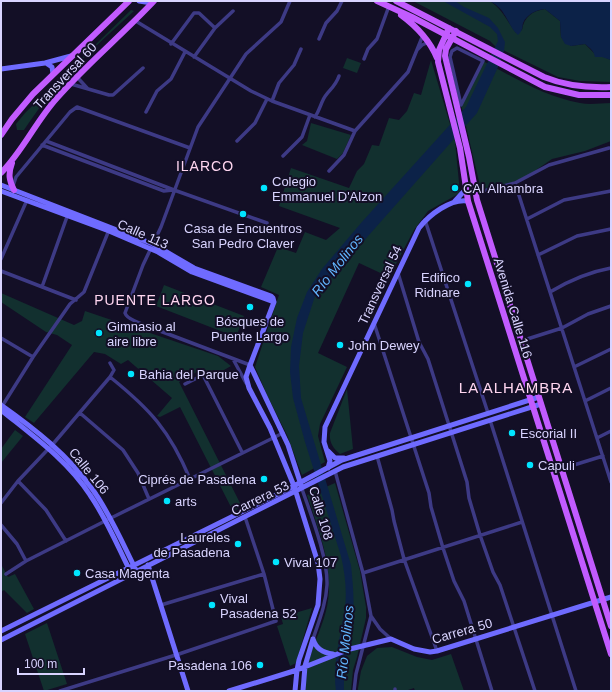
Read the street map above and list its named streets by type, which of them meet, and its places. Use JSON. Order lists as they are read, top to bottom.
{
  "streets": {
    "main road": ["Transversal 60", "Avenida Calle 116"],
    "street": [
      "Calle 113",
      "Transversal 54",
      "Calle 106",
      "Carrera 53",
      "Calle 108",
      "Carrera 50"
    ]
  },
  "crossings": [
    ["Transversal 54", "Carrera 53"],
    ["Avenida Calle 116", "Carrera 53"],
    ["Avenida Calle 116", "Carrera 50"],
    ["Calle 106", "Carrera 53"],
    ["Carrera 53", "Calle 108"]
  ],
  "districts": ["ILARCO", "PUENTE LARGO", "LA ALHAMBRA"],
  "water": ["Río Molinos"],
  "places": [
    "Colegio Emmanuel D'Alzon",
    "CAI Alhambra",
    "Casa de Encuentros San Pedro Claver",
    "Edifico Ridnare",
    "Bósques de Puente Largo",
    "Gimnasio al aire libre",
    "John Dewey",
    "Bahia del Parque",
    "Escorial II",
    "Capuli",
    "Ciprés de Pasadena",
    "arts",
    "Laureles de Pasadena",
    "Vival 107",
    "Casa Magenta",
    "Vival Pasadena 52",
    "Pasadena 106"
  ],
  "scale_bar": "100 m"
}
